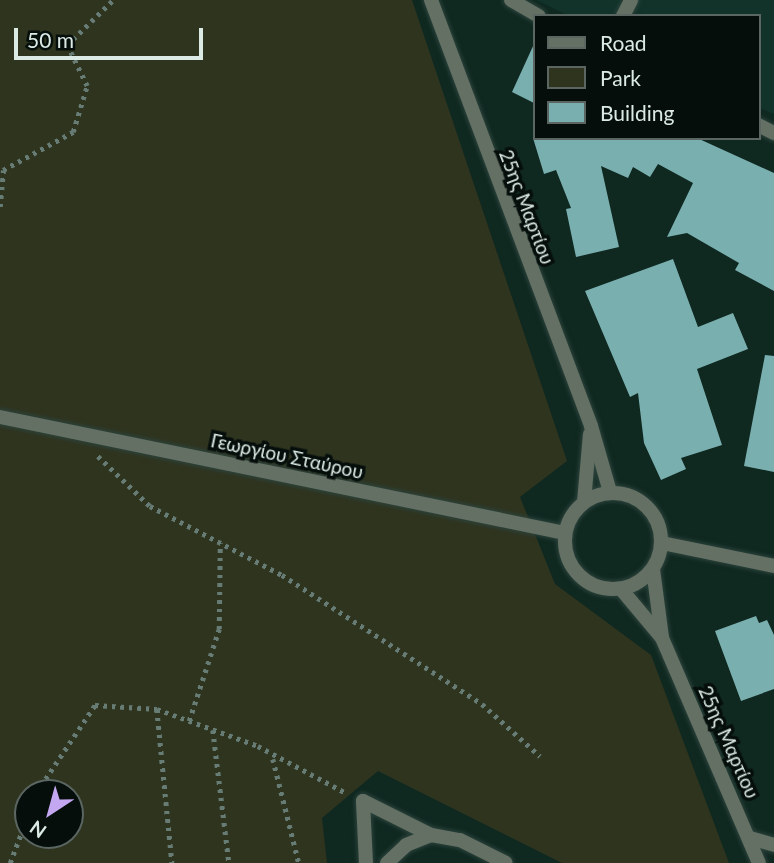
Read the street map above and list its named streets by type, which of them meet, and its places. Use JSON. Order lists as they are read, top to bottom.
{
  "streets": {
    "street": ["25ης Μαρτίου", "Γεωργίου Σταύρου"]
  },
  "crossings": [
    ["25ης Μαρτίου", "Γεωργίου Σταύρου"]
  ],
  "legend": ["Road", "Park", "Building"],
  "scale_bar": "50 m",
  "north": "bottom left"
}
